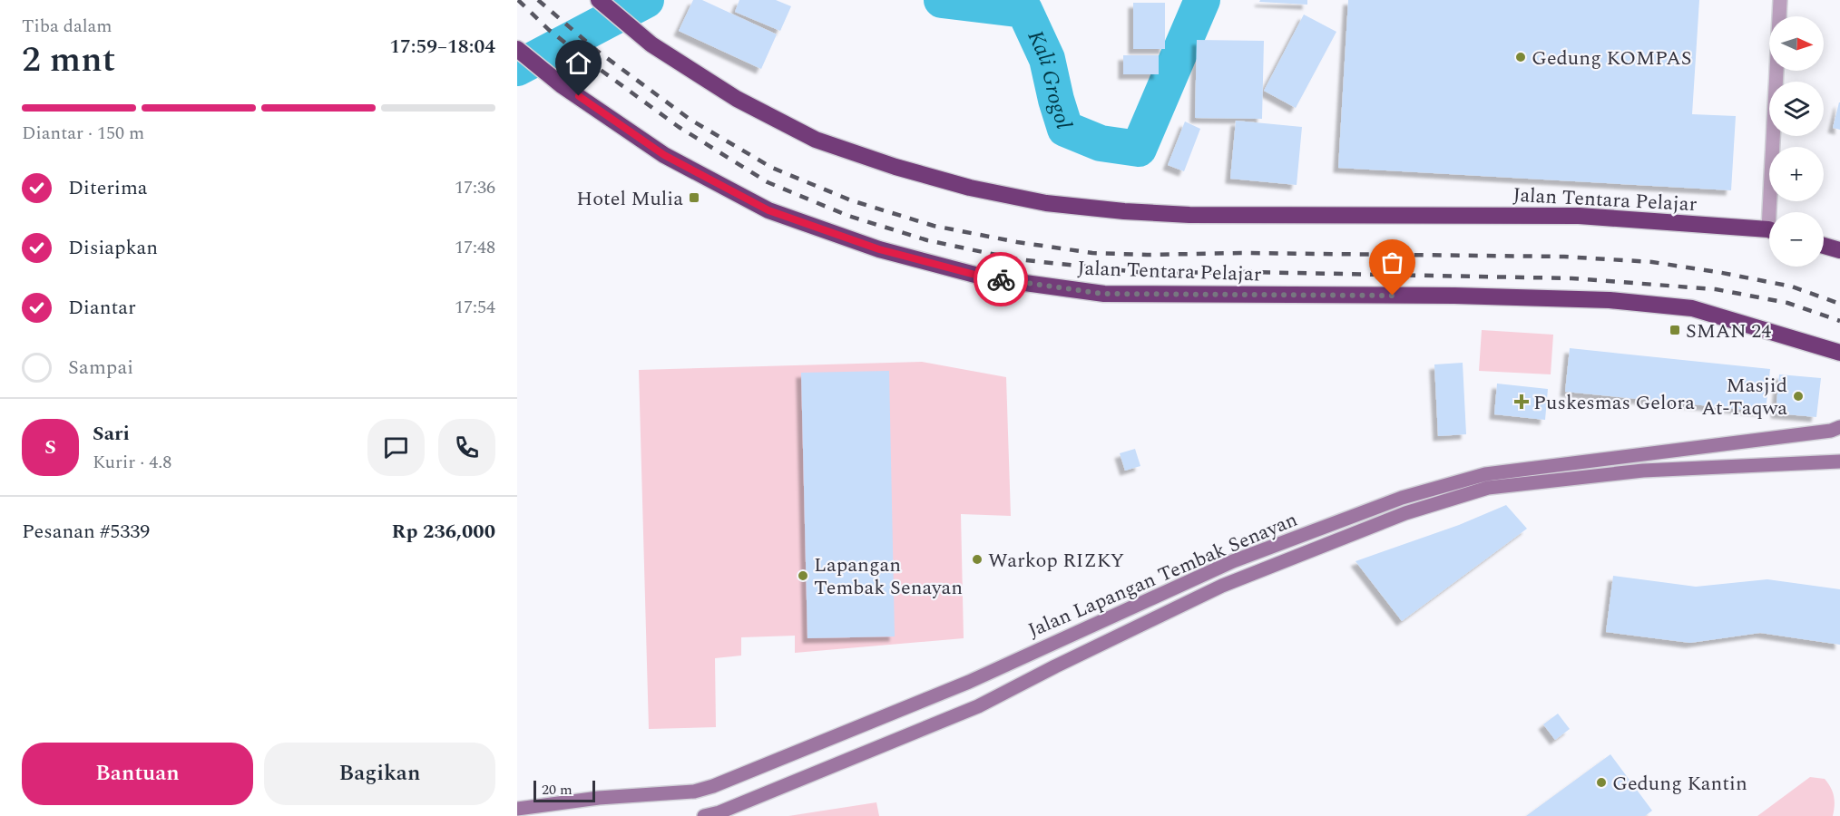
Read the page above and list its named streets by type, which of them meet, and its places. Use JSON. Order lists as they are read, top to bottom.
{
  "streets": {
    "highway": ["Jalan Tentara Pelajar"],
    "main road": ["Jalan Lapangan Tembak Senayan"]
  },
  "water": ["Kali Grogol"],
  "places": {
    "other": [
      "Gedung KOMPAS",
      "Masjid At-Taqwa",
      "Warkop RIZKY",
      "Lapangan Tembak Senayan",
      "Gedung Kantin"
    ],
    "transit": ["Hotel Mulia", "SMAN 24"],
    "health": ["Puskesmas Gelora"]
  },
  "scale_bar": "20 m",
  "north": "right",
  "page": {
    "heading": ["2 mnt", "Tiba dalam", "17:59–18:04"],
    "panel": [
      "Sari",
      "Kurir · 4.8",
      "Pesanan #5339",
      "Rp 236,000"
    ],
    "map_buttons": ["+", "−"],
    "bar": "Diantar · 150 m",
    "list": [
      ["Diterima", "17:36"],
      ["Disiapkan", "17:48"],
      ["Diantar", "17:54"],
      "Sampai"
    ],
    "round": "S",
    "buttons": ["Bantuan", "Bagikan"],
    "scale": "20 m"
  }
}
